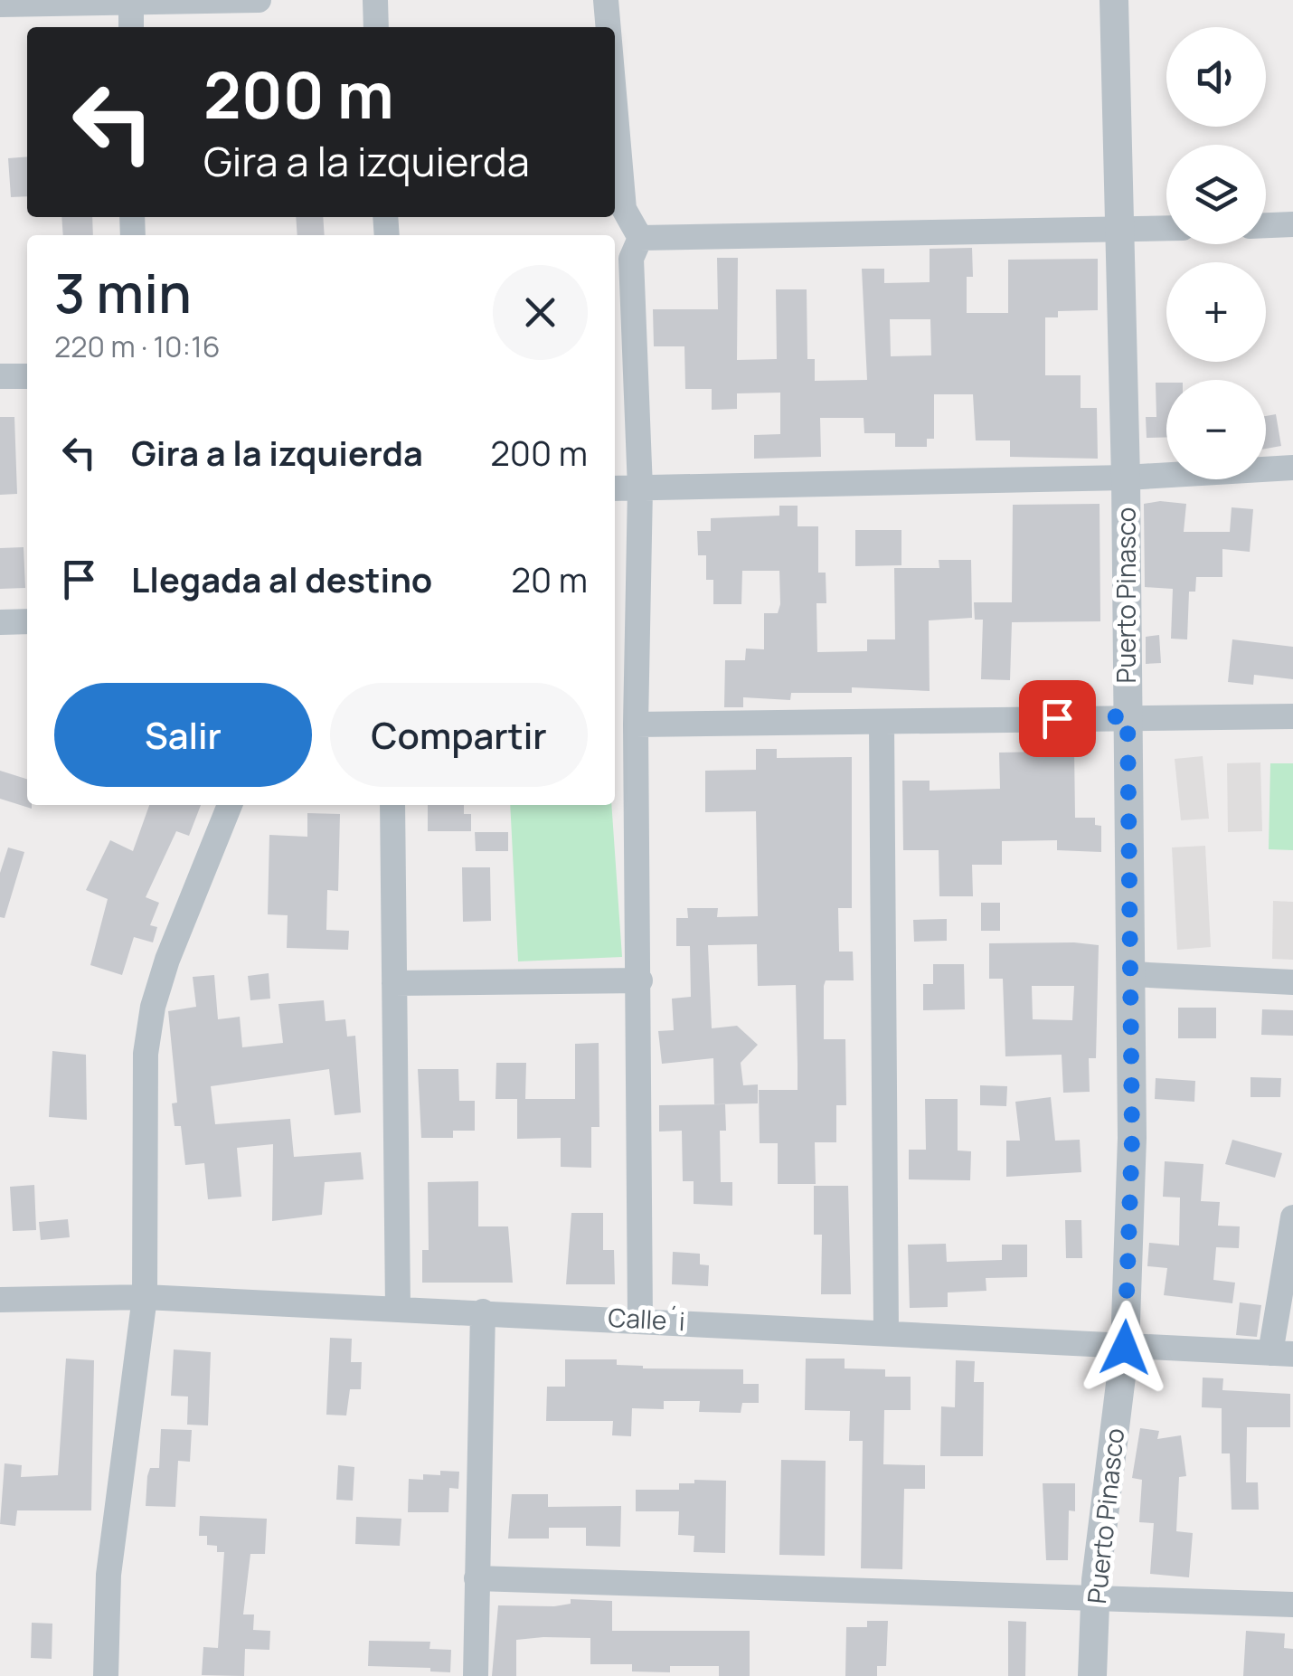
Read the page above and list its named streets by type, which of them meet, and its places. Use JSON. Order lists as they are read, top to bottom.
{
  "streets": {
    "street": ["Puerto Pinasco", "Calle´i"]
  },
  "crossings": [
    ["Puerto Pinasco", "Calle´i"]
  ],
  "page": {
    "map_buttons": ["+", "−"],
    "turn": ["200 m", "Gira a la izquierda"],
    "heading": ["3 min", "220 m · 10:16"],
    "list": [
      {
        "name": "Gira a la izquierda",
        "value": "200 m"
      },
      {
        "name": "Llegada al destino",
        "value": "20 m"
      }
    ],
    "buttons": ["Salir", "Compartir"]
  }
}
